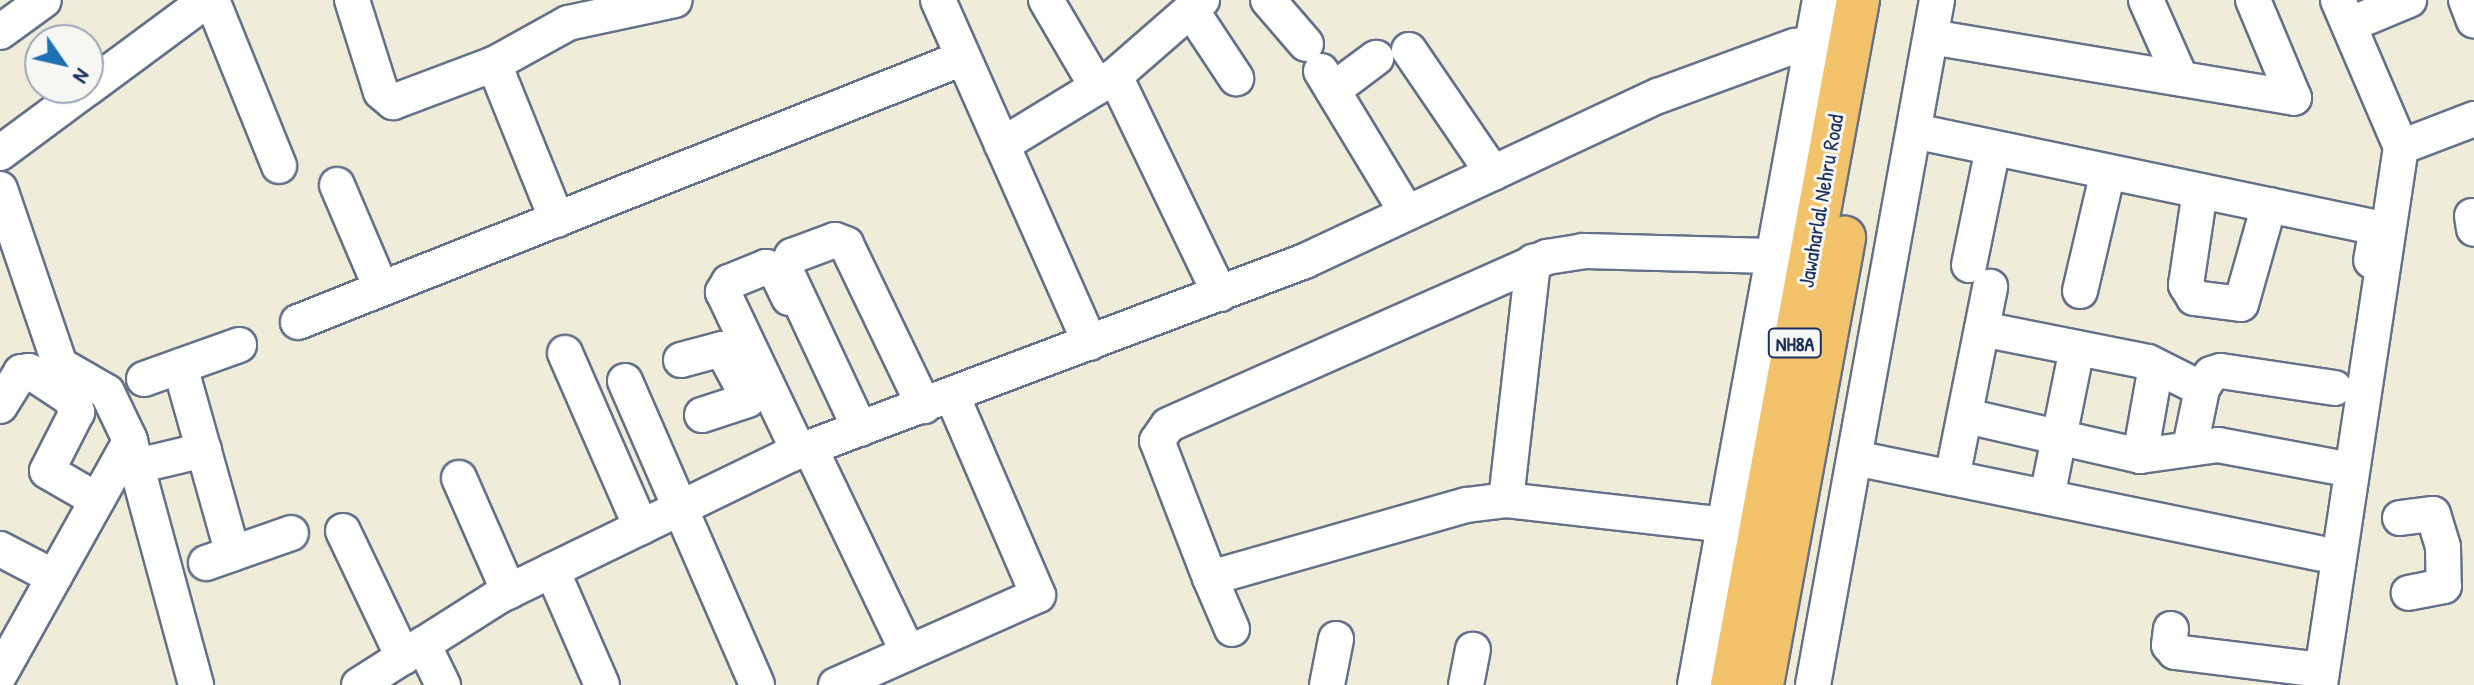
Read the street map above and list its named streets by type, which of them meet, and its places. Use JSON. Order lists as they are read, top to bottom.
{
  "streets": {
    "main road": ["Jawaharlal Nehru Road", "NH8A"]
  },
  "north": "bottom right"
}
